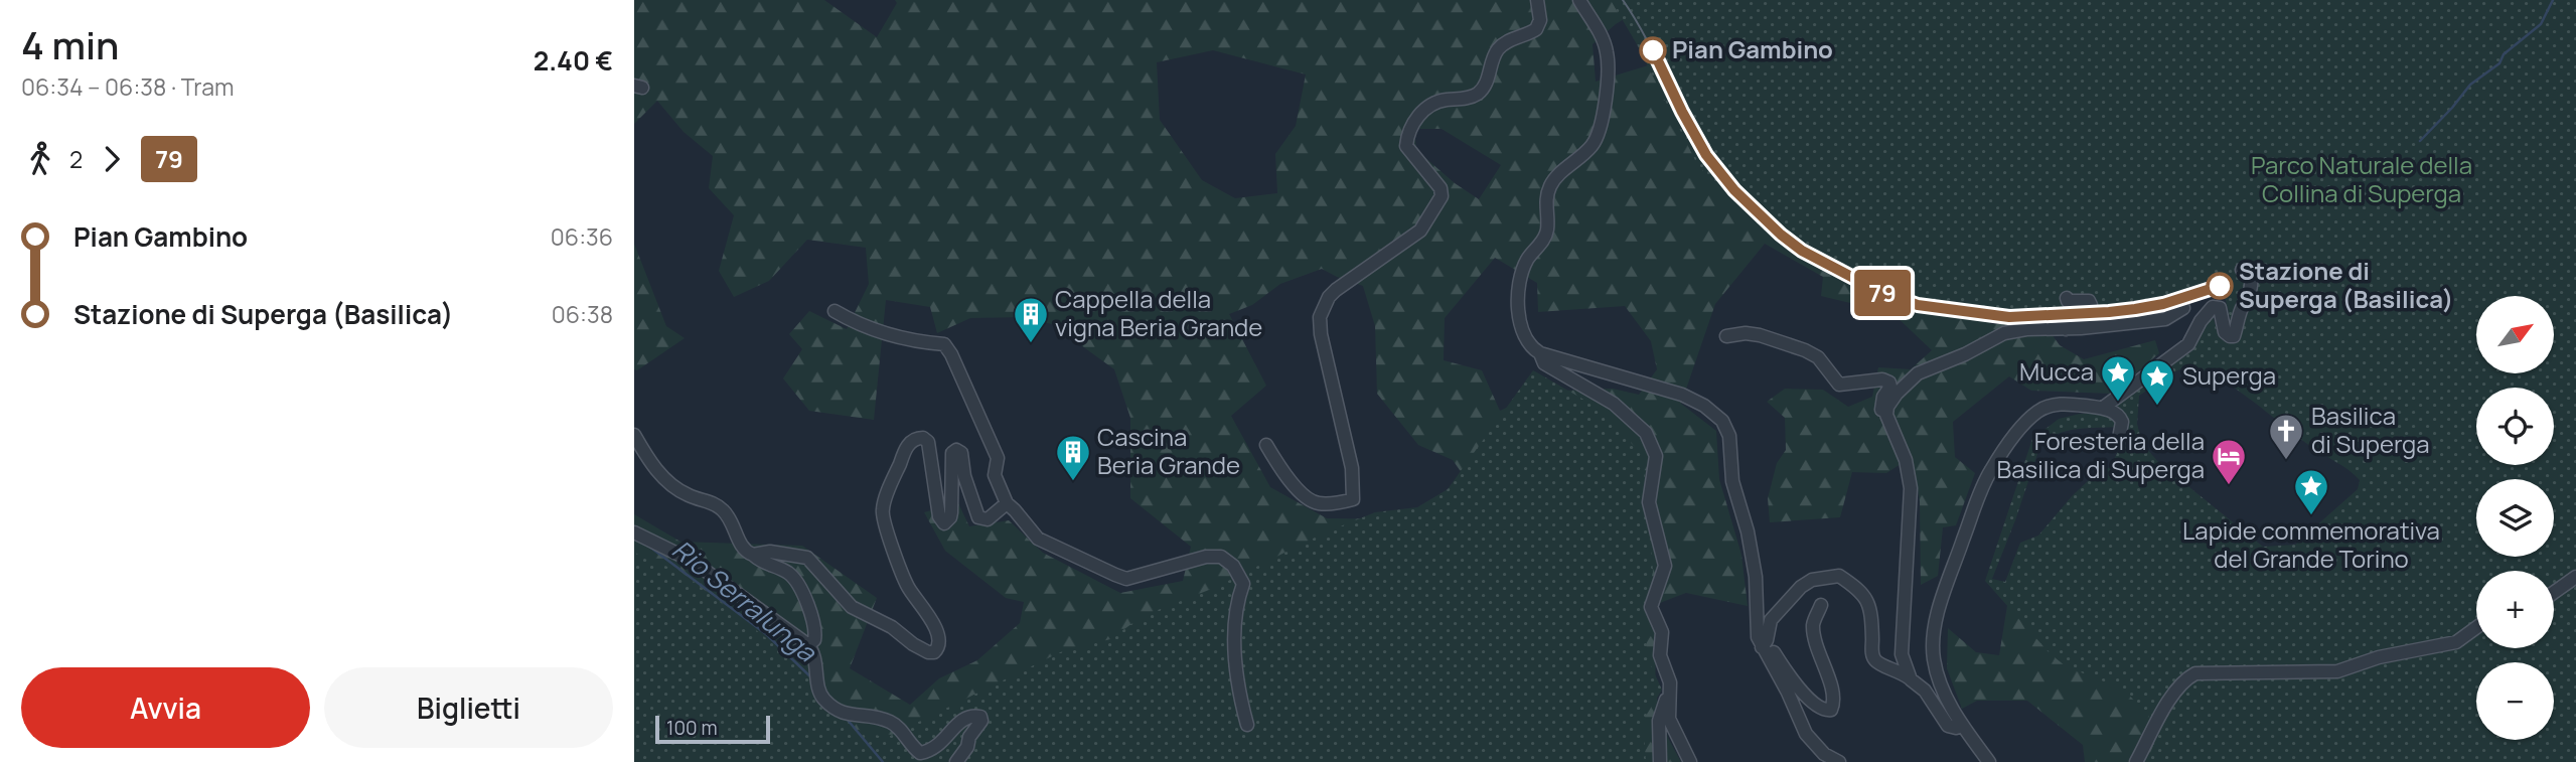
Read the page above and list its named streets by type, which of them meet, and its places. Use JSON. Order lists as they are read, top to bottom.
{
  "water": ["Rio Serralunga"],
  "parks": ["Parco Naturale della Collina di Superga"],
  "places": {
    "other": ["Pian Gambino", "Stazione di Superga (Basilica)"],
    "building": ["Cappella della vigna Beria Grande", "Cascina Beria Grande"],
    "place": ["Mucca", "Superga", "Lapide commemorativa del Grande Torino"],
    "church": ["Basilica di Superga"],
    "hotel": ["Foresteria della Basilica di Superga"]
  },
  "lines": ["tram line 79"],
  "scale_bar": "100 m",
  "north": "top right",
  "page": {
    "heading": ["4 min", "06:34 – 06:38 · Tram", "2.40 €"],
    "on_map": "79",
    "legs": ["2", "79"],
    "list": [
      {
        "name": "Pian Gambino",
        "value": "06:36"
      },
      {
        "name": "Stazione di Superga (Basilica)",
        "value": "06:38"
      }
    ],
    "map_buttons": ["+", "−"],
    "buttons": ["Avvia", "Biglietti"],
    "scale": "100 m"
  }
}
